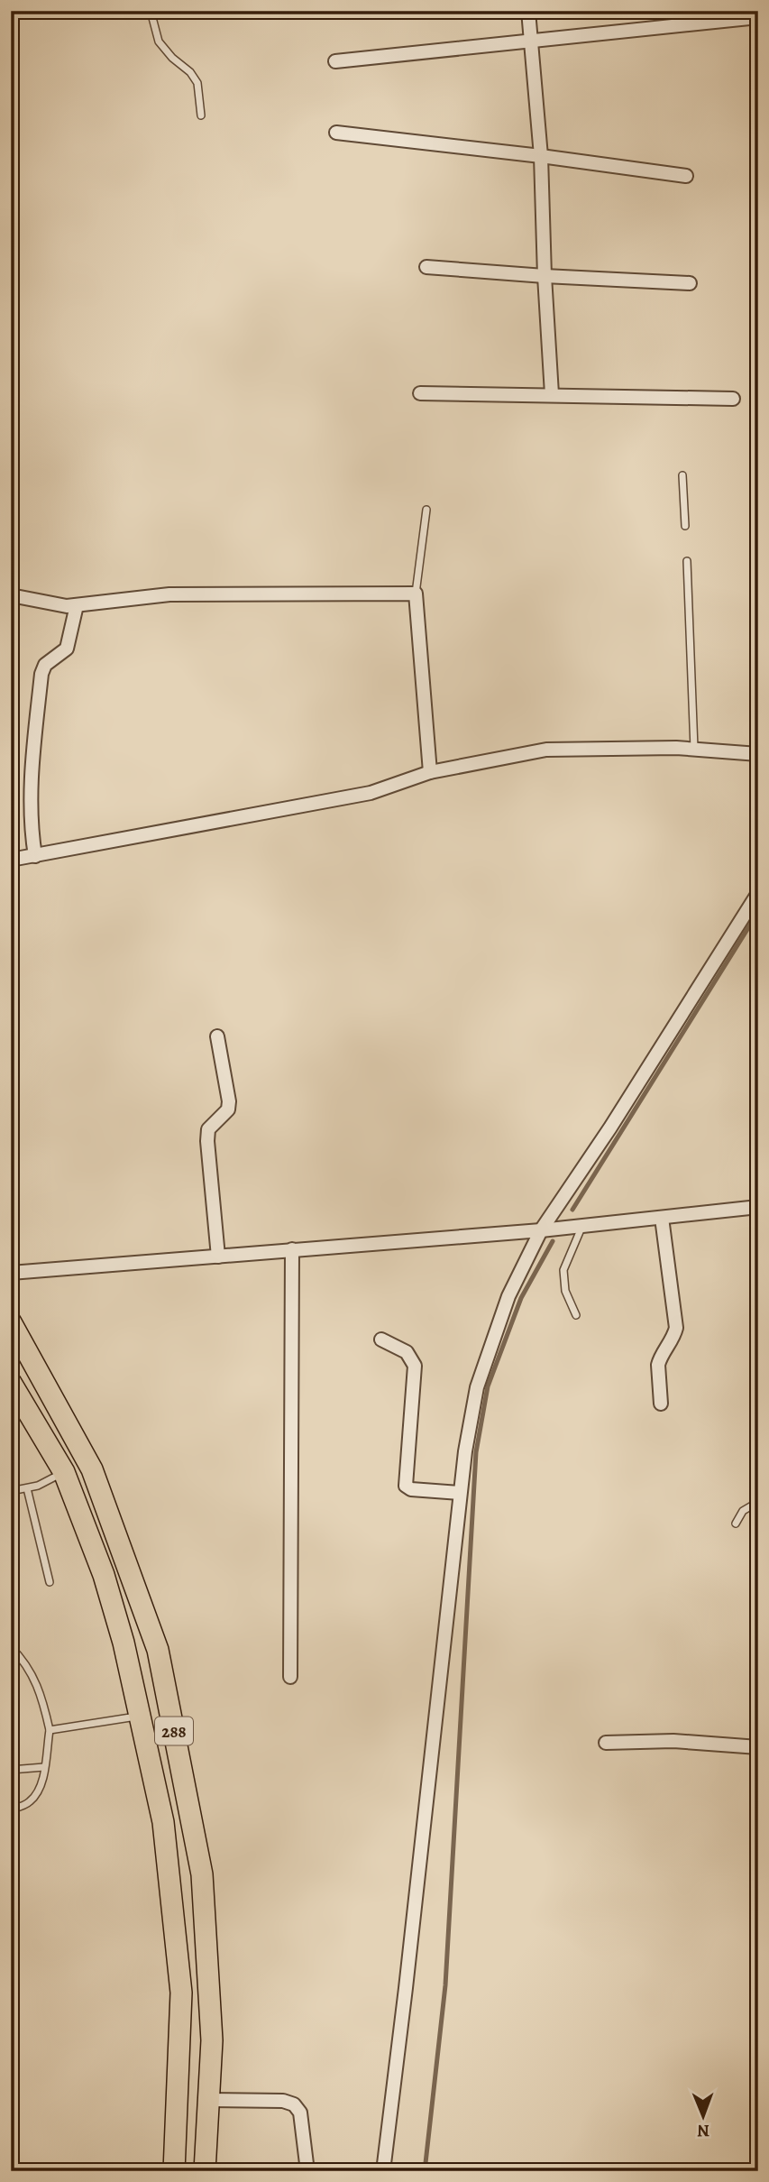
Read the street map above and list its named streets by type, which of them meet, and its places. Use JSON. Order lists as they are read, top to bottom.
{
  "streets": {
    "main road": ["288"]
  },
  "north": "bottom"
}
